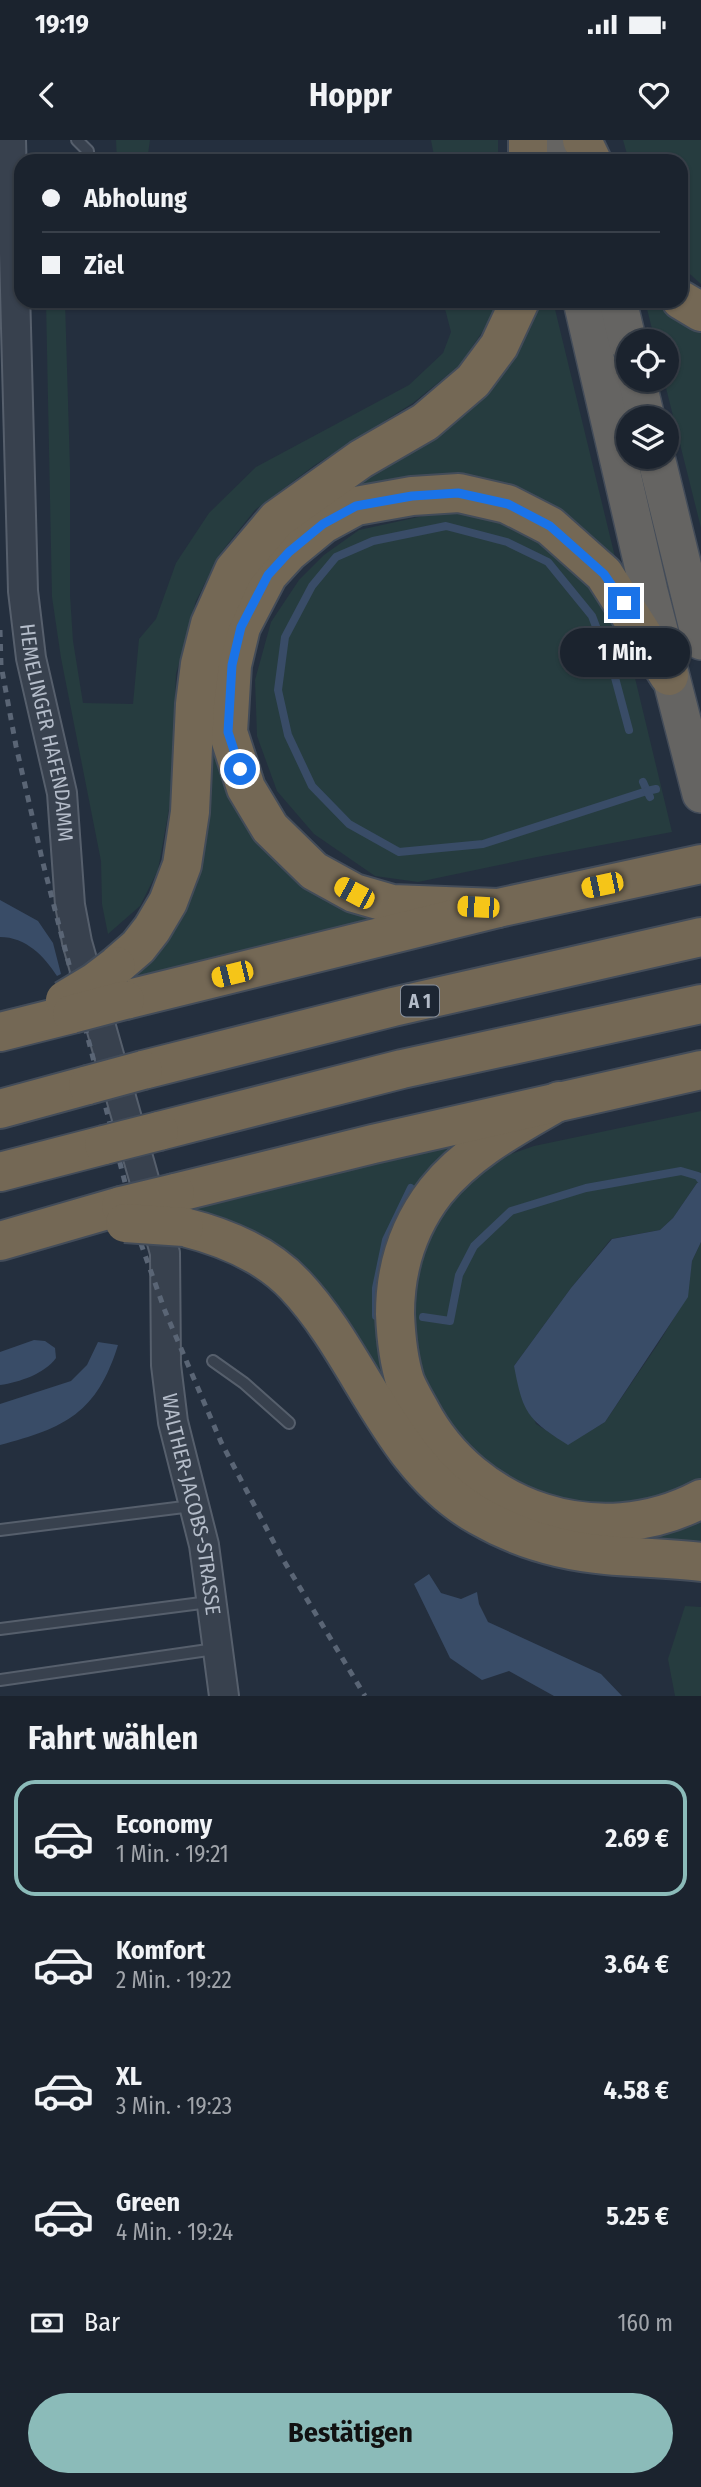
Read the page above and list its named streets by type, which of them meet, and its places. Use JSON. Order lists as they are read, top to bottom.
{
  "streets": {
    "highway": ["A 1"],
    "street": ["HEMELINGER HAFENDAMM", "WALTHER-JACOBS-STRASSE"]
  },
  "crossings": [
    ["HEMELINGER HAFENDAMM", "WALTHER-JACOBS-STRASSE"]
  ],
  "page": {
    "status": "19:19",
    "header": "Hoppr",
    "banner": ["Abholung", "Ziel"],
    "bubble": "1 Min.",
    "heading": "Fahrt wählen",
    "list": [
      {
        "name": "Economy",
        "note": "1 Min. · 19:21",
        "value": "2.69 €"
      },
      {
        "name": "Komfort",
        "note": "2 Min. · 19:22",
        "value": "3.64 €"
      },
      {
        "name": "XL",
        "note": "3 Min. · 19:23",
        "value": "4.58 €"
      },
      {
        "name": "Green",
        "note": "4 Min. · 19:24",
        "value": "5.25 €"
      }
    ],
    "pay": ["Bar", "160 m"],
    "buttons": "Bestätigen"
  }
}
